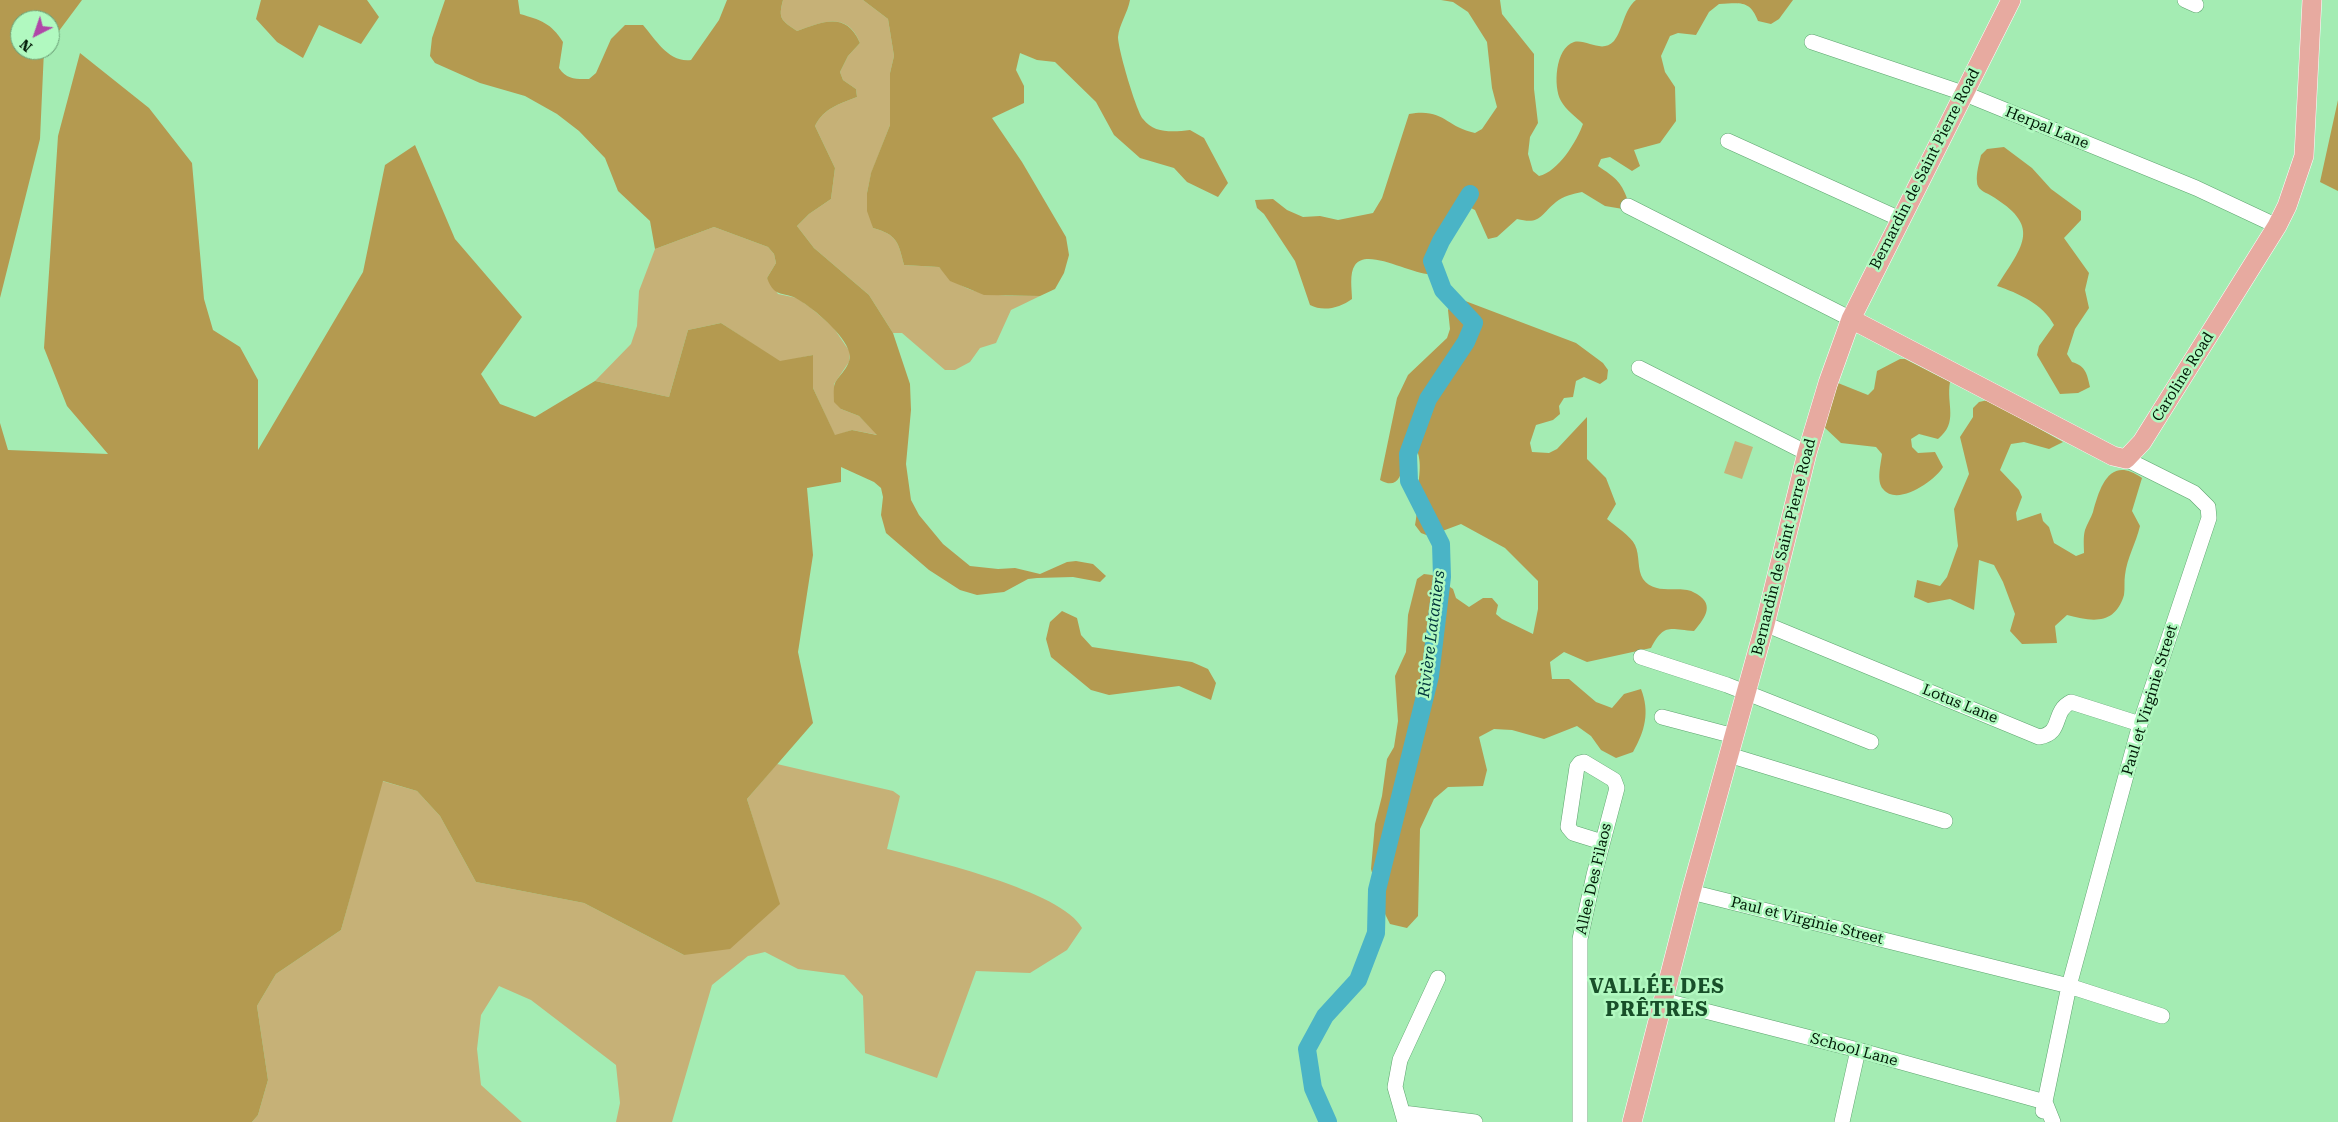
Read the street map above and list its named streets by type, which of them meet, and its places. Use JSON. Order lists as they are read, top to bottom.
{
  "streets": {
    "main road": ["Bernardin de Saint Pierre Road", "Caroline Road"],
    "street": [
      "Herpal Lane",
      "Paul et Virginie Street",
      "Lotus Lane",
      "Allee Des Filaos",
      "School Lane"
    ]
  },
  "crossings": [
    ["Herpal Lane", "Bernardin de Saint Pierre Road"],
    ["Herpal Lane", "Caroline Road"],
    ["Bernardin de Saint Pierre Road", "Paul et Virginie Street"],
    ["Bernardin de Saint Pierre Road", "Lotus Lane"],
    ["Bernardin de Saint Pierre Road", "School Lane"],
    ["Caroline Road", "Paul et Virginie Street"],
    ["Paul et Virginie Street", "Lotus Lane"],
    ["Paul et Virginie Street", "School Lane"]
  ],
  "districts": ["VALLÉE DES PRÊTRES"],
  "water": ["Rivière Lataniers"],
  "north": "bottom left"
}
